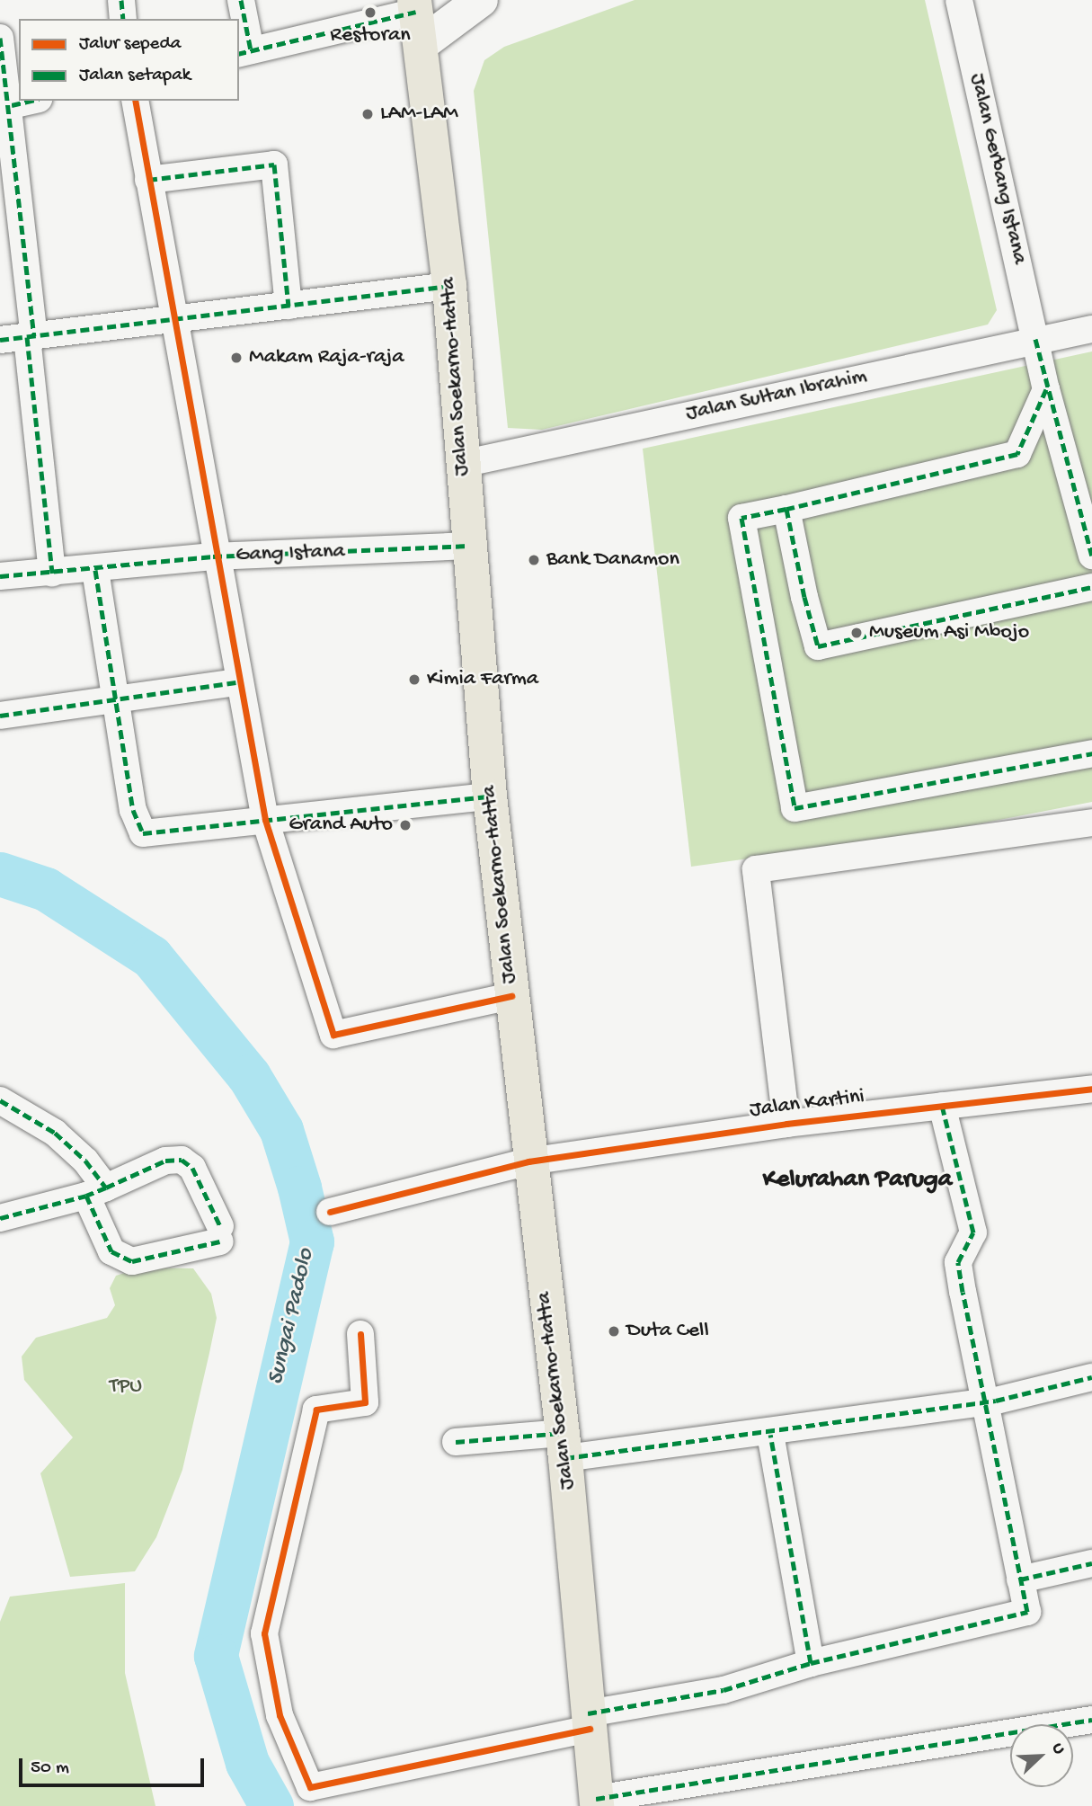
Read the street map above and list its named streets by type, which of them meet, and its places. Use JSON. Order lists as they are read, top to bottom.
{
  "streets": {
    "highway": ["Jalan Soekarno-Hatta"],
    "street": [
      "Jalan Gerbang Istana",
      "Jalan Sultan Ibrahim",
      "Gang Istana",
      "Jalan Kartini"
    ]
  },
  "crossings": [
    ["Jalan Gerbang Istana", "Jalan Sultan Ibrahim"],
    ["Jalan Soekarno-Hatta", "Jalan Sultan Ibrahim"],
    ["Jalan Soekarno-Hatta", "Gang Istana"],
    ["Jalan Soekarno-Hatta", "Jalan Kartini"]
  ],
  "districts": ["Kelurahan Paruga"],
  "water": ["Sungai Padolo"],
  "parks": ["TPU"],
  "places": [
    "Restoran",
    "LAM-LAM",
    "Makam Raja-raja",
    "Bank Danamon",
    "Museum Asi Mbojo",
    "Kimia Farma",
    "Grand Auto",
    "Duta Cell"
  ],
  "legend": ["Jalur sepeda", "Jalan setapak"],
  "scale_bar": "50 m",
  "north": "top right"
}
